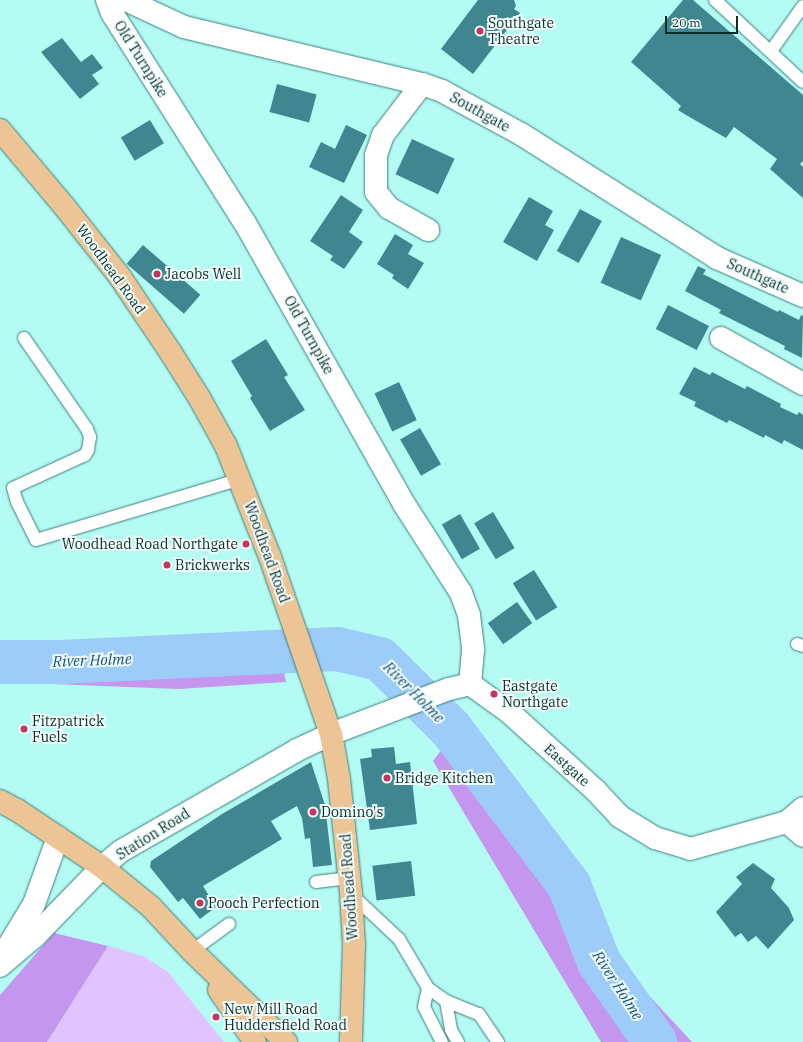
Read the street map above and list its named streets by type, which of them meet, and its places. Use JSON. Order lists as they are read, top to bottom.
{
  "streets": {
    "main road": ["Woodhead Road"],
    "street": [
      "Old Turnpike",
      "Southgate",
      "Eastgate",
      "Station Road"
    ]
  },
  "crossings": [
    ["Old Turnpike", "Eastgate"],
    ["Woodhead Road", "Station Road"]
  ],
  "water": ["River Holme"],
  "places": [
    "Southgate Theatre",
    "Jacobs Well",
    "Woodhead Road Northgate",
    "Brickwerks",
    "Eastgate Northgate",
    "Fitzpatrick Fuels",
    "Bridge Kitchen",
    "Domino's",
    "Pooch Perfection",
    "New Mill Road Huddersfield Road"
  ],
  "scale_bar": "20 m"
}
